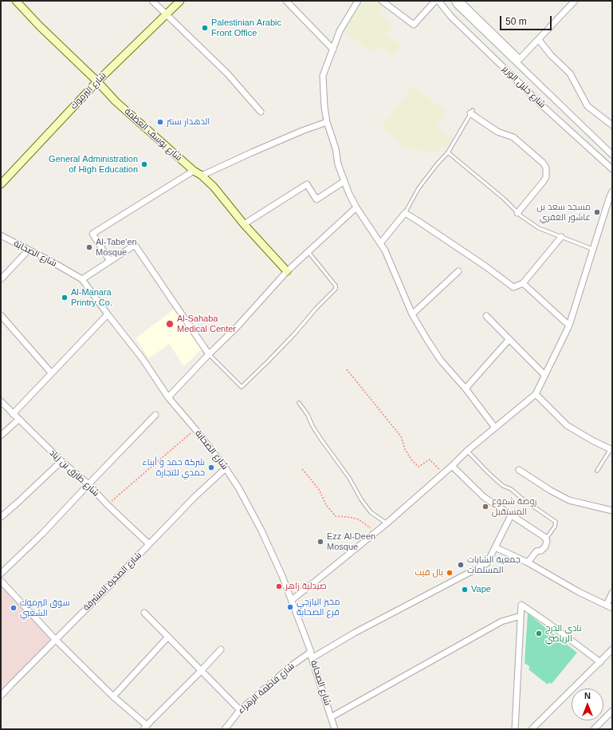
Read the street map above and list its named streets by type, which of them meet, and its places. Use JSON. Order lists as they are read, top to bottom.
{
  "streets": {
    "street": [
      "شارع خليل الوزير",
      "شارع اليرموك",
      "شارع يوسف العظمة",
      "شارع الصحابة",
      "شارع طارق بن زياد",
      "شارع الصخرة المشرفة",
      "شارع فاطمة الزهراء"
    ]
  },
  "crossings": [
    ["شارع اليرموك", "شارع يوسف العظمة"],
    ["شارع الصحابة", "شارع الصخرة المشرفة"],
    ["شارع الصحابة", "شارع فاطمة الزهراء"],
    ["شارع طارق بن زياد", "شارع الصخرة المشرفة"]
  ],
  "places": [
    "Palestinian Arabic Front Office",
    "الدهدار سنتر",
    "General Administration of High Education",
    "مسجد سعد بن عاشور الغفري",
    "Al-Tabe'en Mosque",
    "Al-Manara Printry Co.",
    "Al-Sahaba Medical Center",
    "شركة حمد و أبناء حمدي للتجارة",
    "روضة شموع المستقبل",
    "Ezz Al-Deen Mosque",
    "جمعية الشابات المسلمات",
    "بال فيب",
    "صيدلية زاهر",
    "Vape",
    "مخبز اليازجي فرع الصحابة",
    "سوق اليرموك الشعبي",
    "نادي الدرج الرياضي"
  ],
  "scale_bar": "50 m",
  "north": "top"
}
